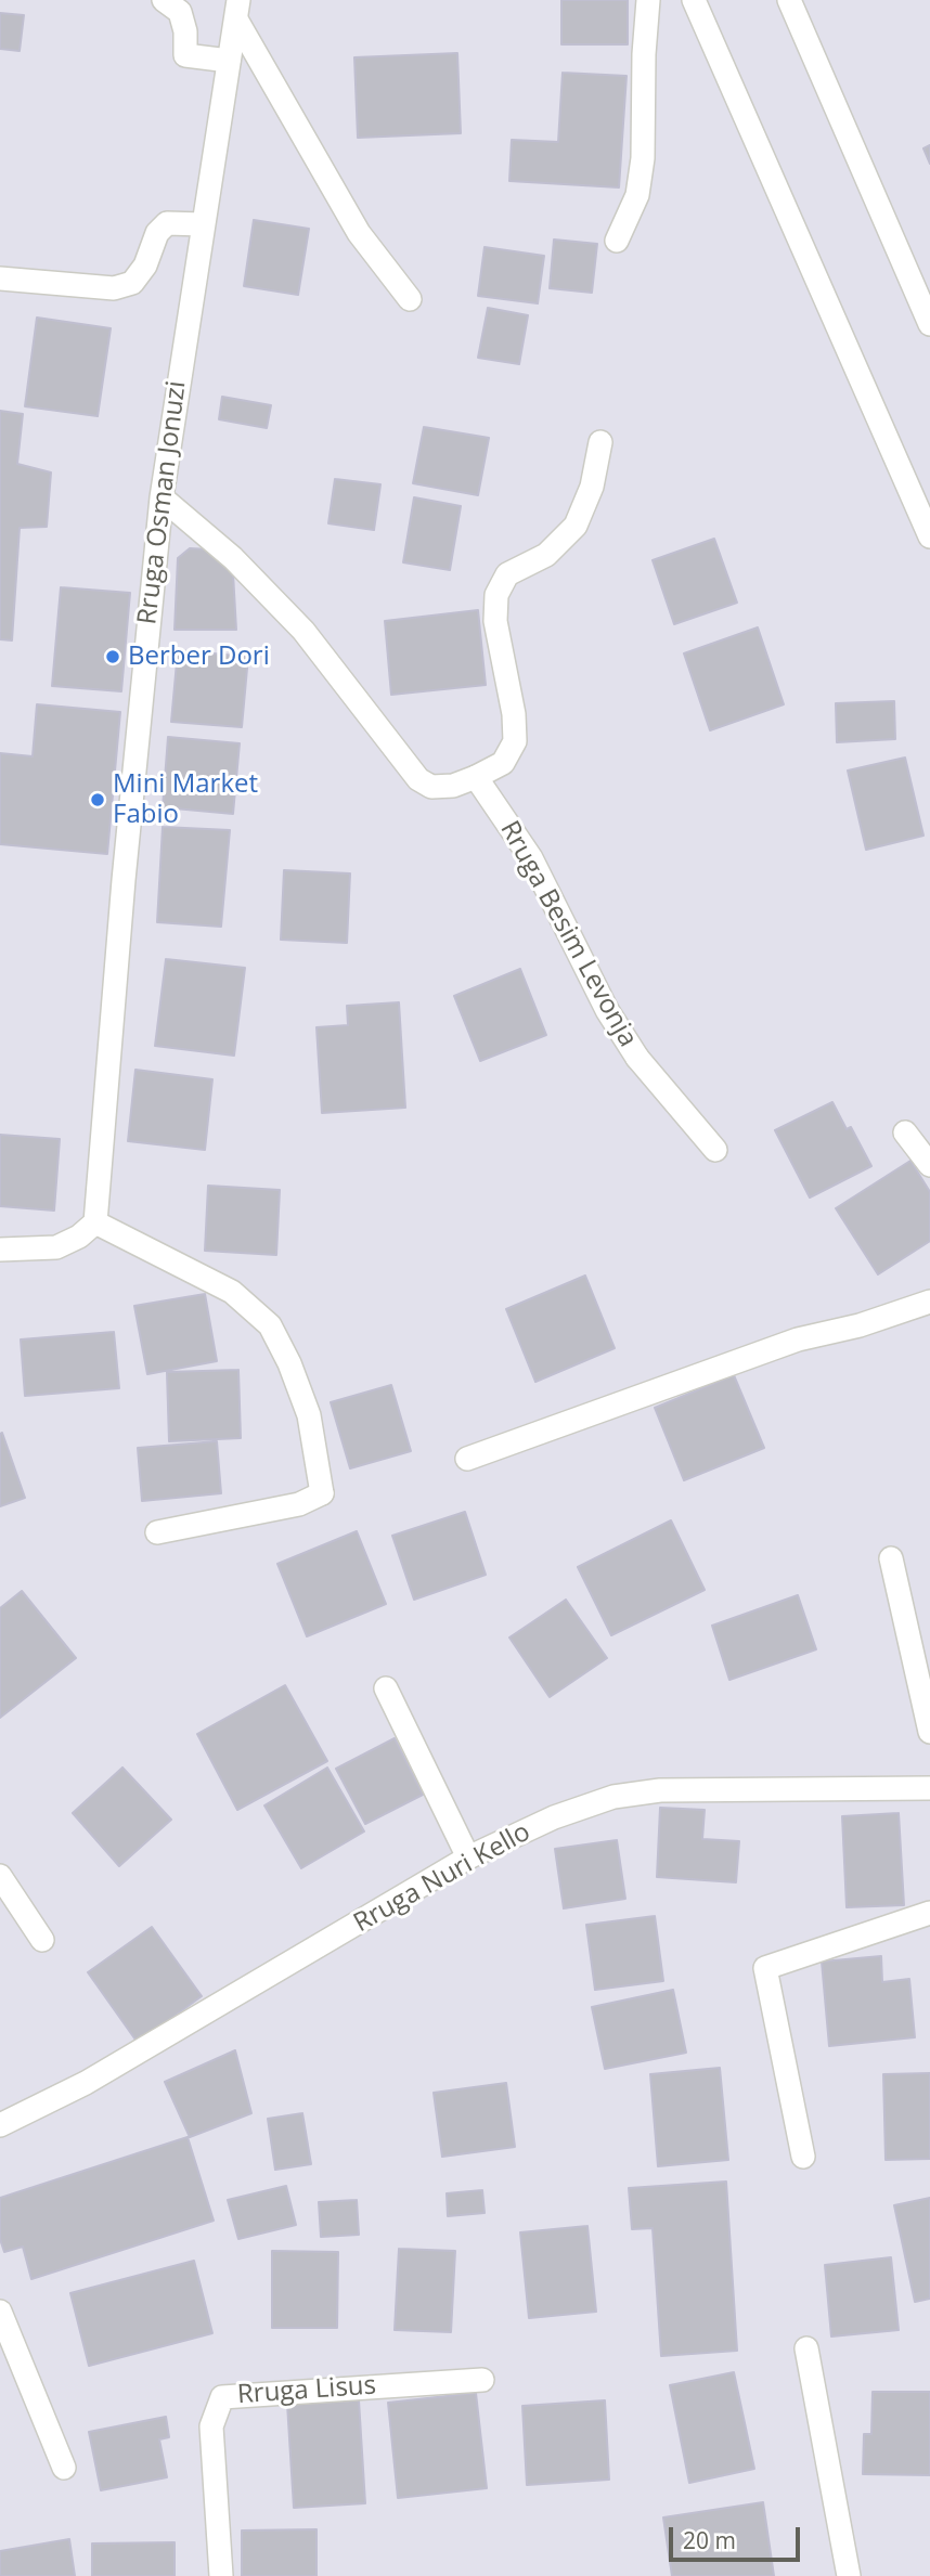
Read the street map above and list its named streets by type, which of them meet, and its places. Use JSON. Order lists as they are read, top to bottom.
{
  "streets": {
    "street": [
      "Rruga Osman Jonuzi",
      "Rruga Besim Levonja",
      "Rruga Nuri Kello",
      "Rruga Lisus"
    ]
  },
  "places": ["Berber Dori", "Mini Market Fabio"],
  "scale_bar": "20 m"
}
